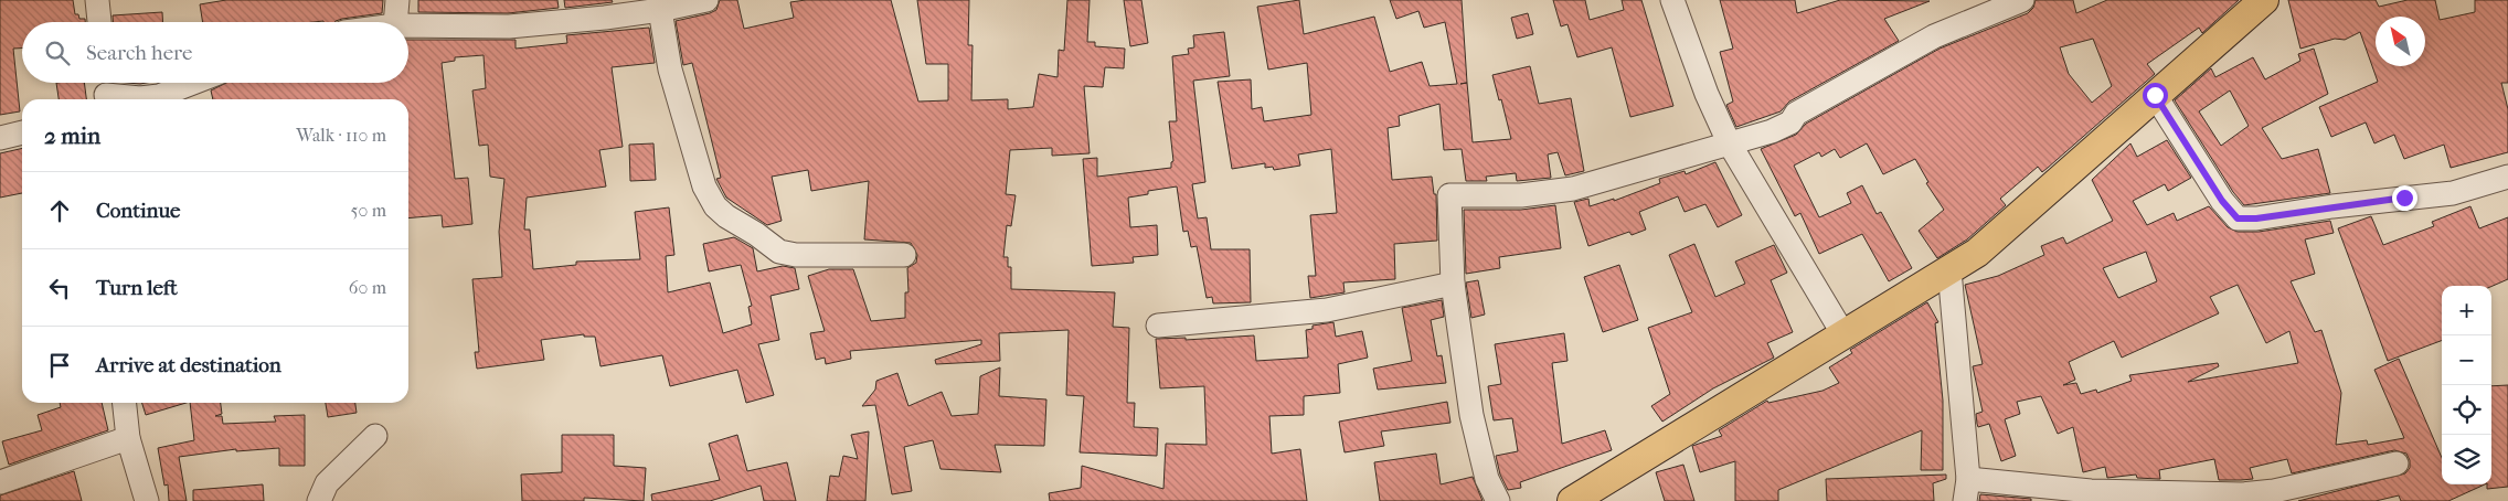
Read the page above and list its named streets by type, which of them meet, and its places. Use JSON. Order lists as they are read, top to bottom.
{
  "north": "top left",
  "page": {
    "search": "Search here",
    "heading": ["2 min", "Walk · 110 m"],
    "list": [
      ["Continue", "50 m"],
      ["Turn left", "60 m"],
      "Arrive at destination"
    ],
    "map_buttons": ["+", "−"]
  }
}
